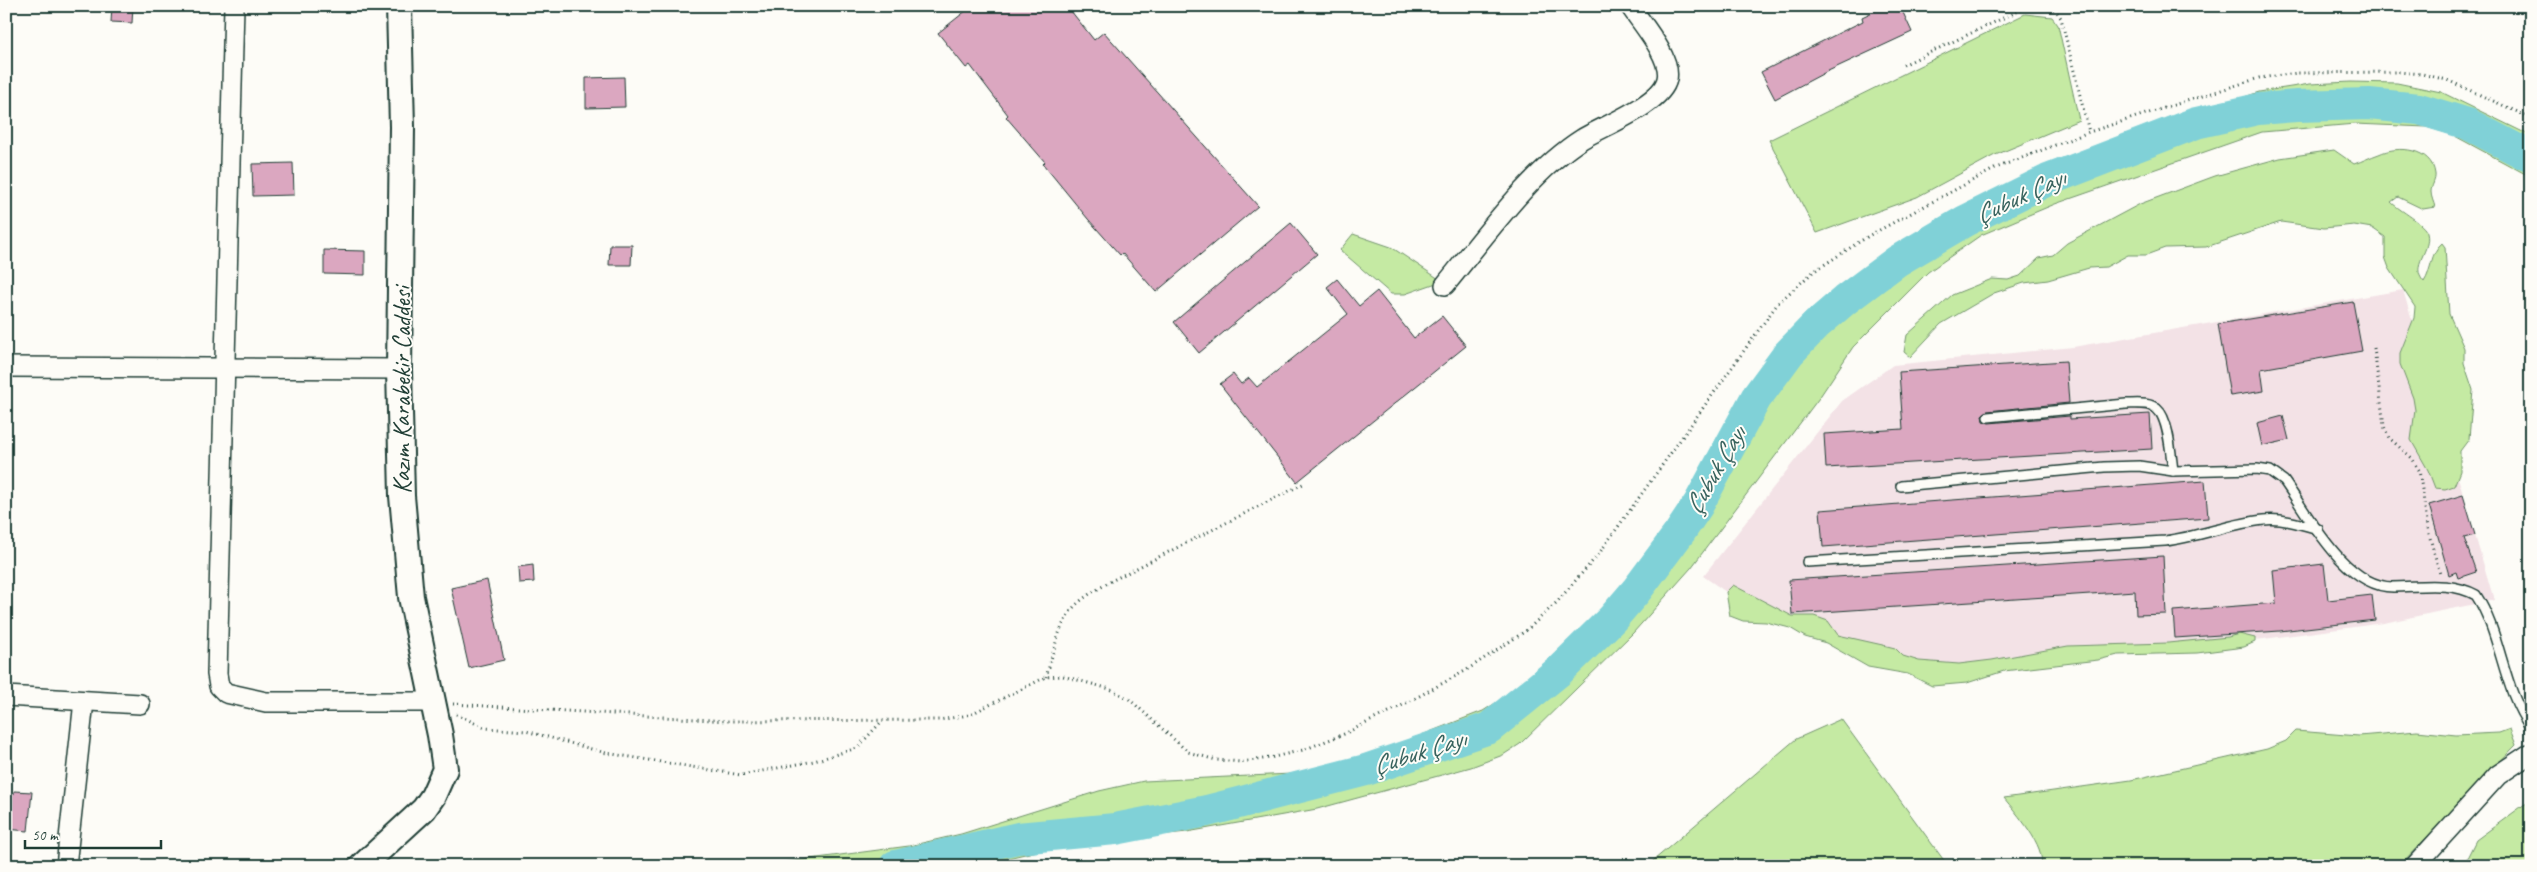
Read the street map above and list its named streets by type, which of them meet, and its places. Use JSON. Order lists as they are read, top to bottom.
{
  "streets": {
    "street": ["Kazım Karabekir Caddesi"]
  },
  "water": ["Çubuk Çayı"],
  "scale_bar": "50 m"
}
